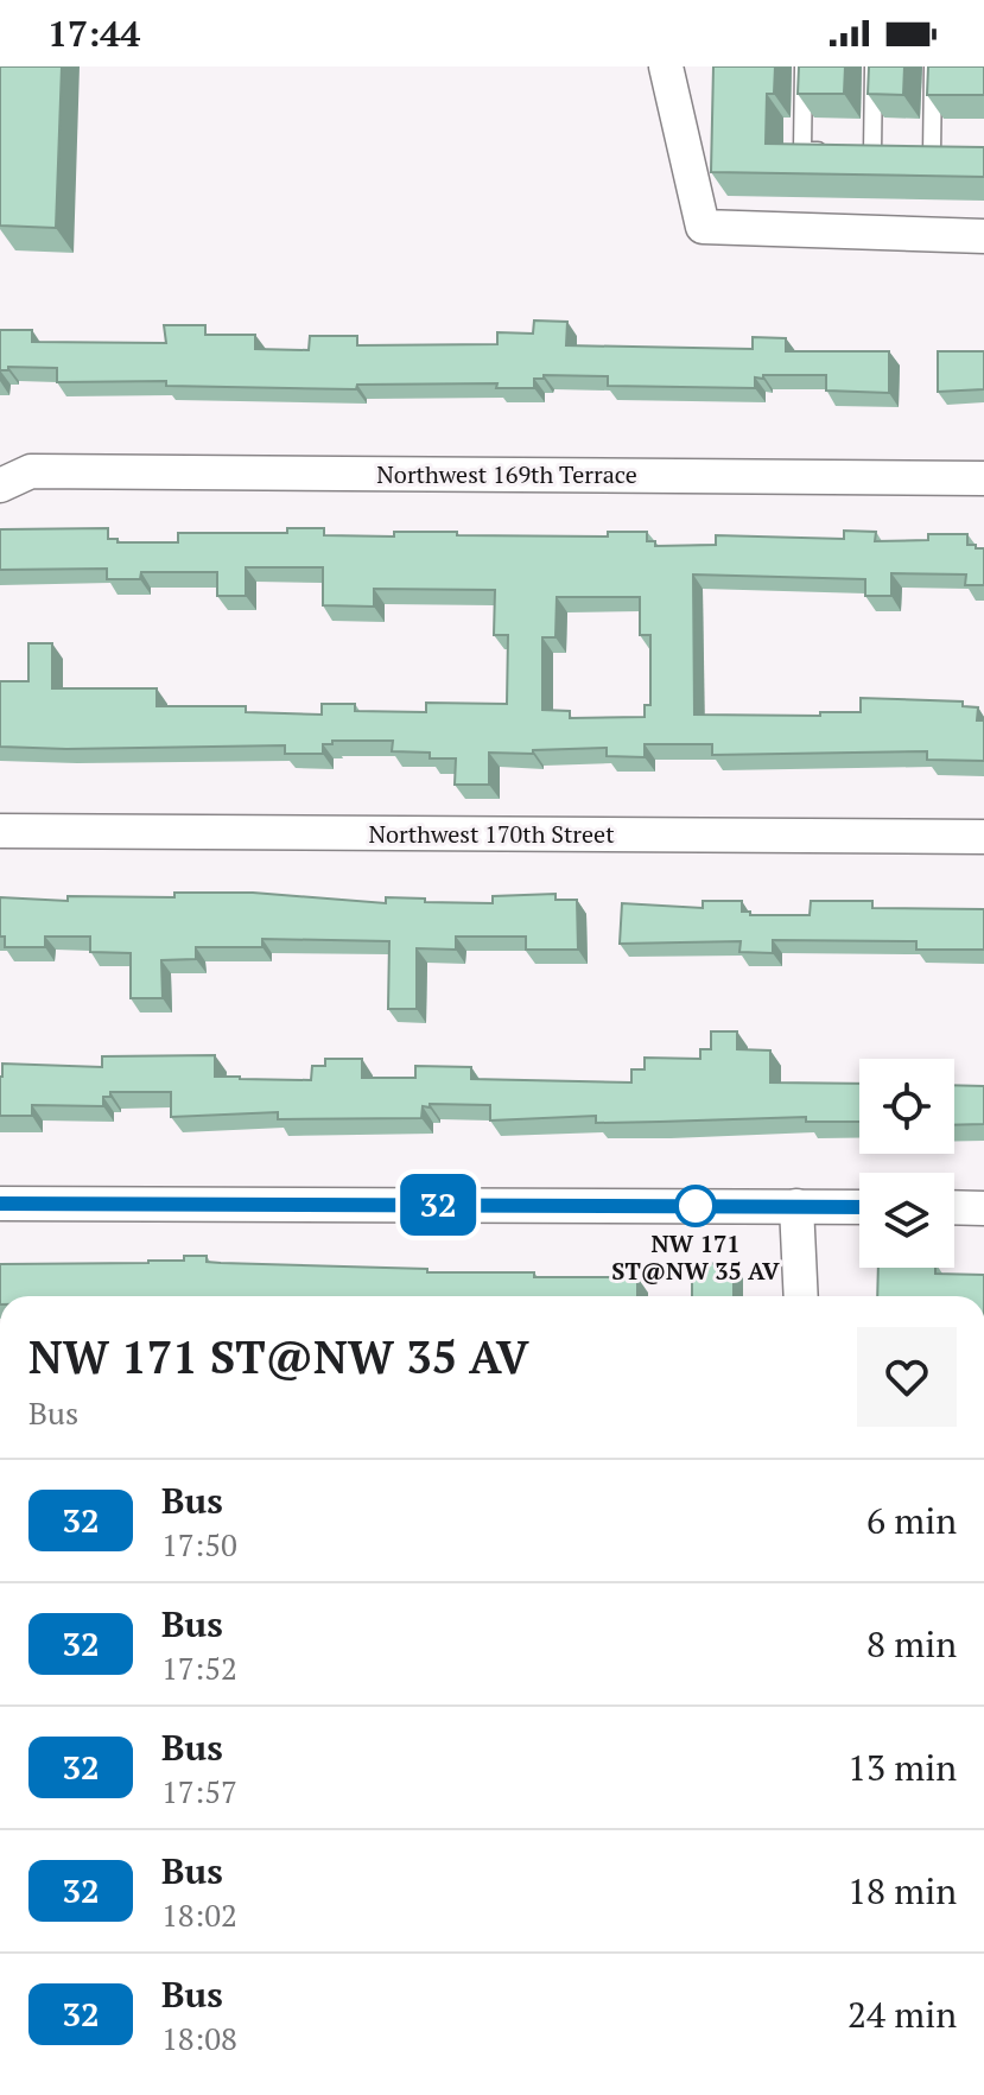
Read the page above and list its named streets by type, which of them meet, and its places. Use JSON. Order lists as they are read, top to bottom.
{
  "streets": {
    "street": ["Northwest 169th Terrace", "Northwest 170th Street"]
  },
  "places": ["NW 171 ST@NW 35 AV"],
  "lines": ["bus line 32"],
  "page": {
    "status": "17:44",
    "on_map": "32",
    "heading": ["NW 171 ST@NW 35 AV", "Bus"],
    "list": [
      {
        "mark": "32",
        "name": "Bus",
        "note": "17:50",
        "value": "6 min"
      },
      {
        "mark": "32",
        "name": "Bus",
        "note": "17:52",
        "value": "8 min"
      },
      {
        "mark": "32",
        "name": "Bus",
        "note": "17:57",
        "value": "13 min"
      },
      {
        "mark": "32",
        "name": "Bus",
        "note": "18:02",
        "value": "18 min"
      },
      {
        "mark": "32",
        "name": "Bus",
        "note": "18:08",
        "value": "24 min"
      }
    ]
  }
}
